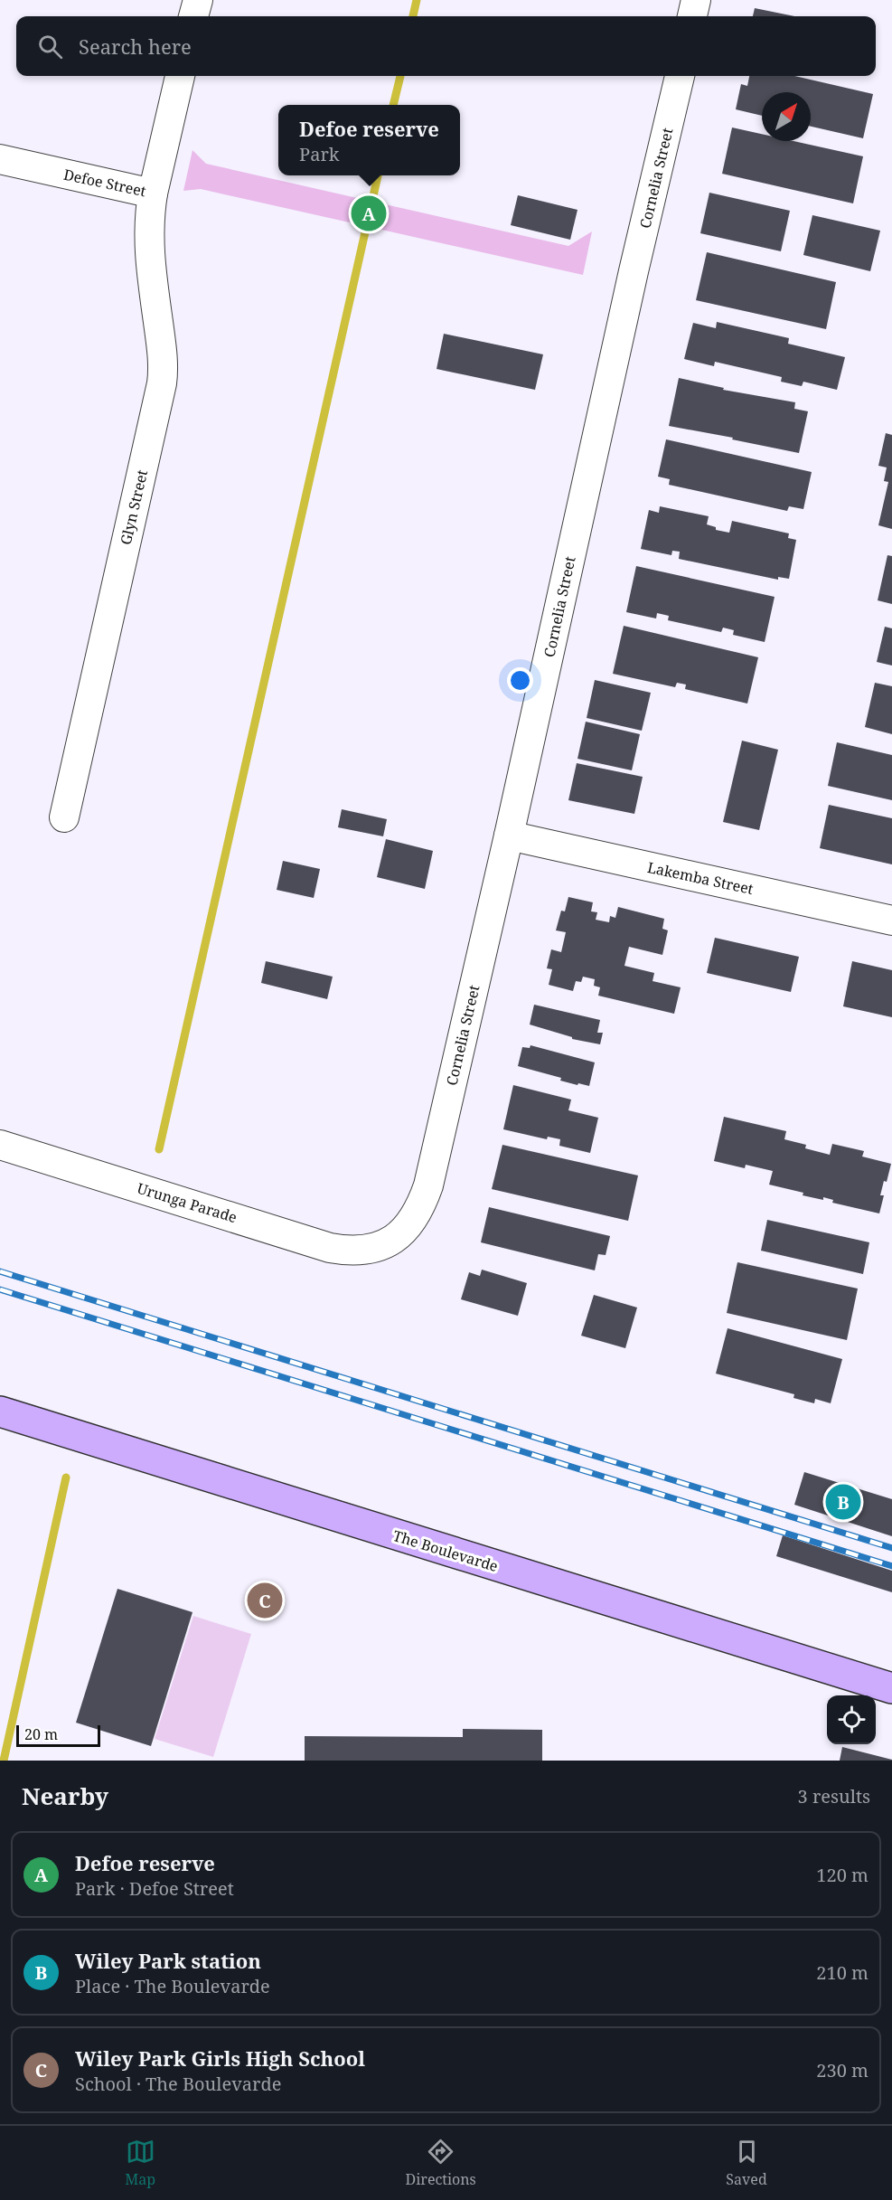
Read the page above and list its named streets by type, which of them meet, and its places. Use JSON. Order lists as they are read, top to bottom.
{
  "streets": {
    "street": [
      "Cornelia Street",
      "Defoe Street",
      "Glyn Street",
      "Lakemba Street",
      "Urunga Parade",
      "The Boulevarde"
    ]
  },
  "crossings": [
    ["Cornelia Street", "Lakemba Street"],
    ["Cornelia Street", "Urunga Parade"],
    ["Defoe Street", "Glyn Street"]
  ],
  "scale_bar": "20 m",
  "north": "top right",
  "page": {
    "search": "Search here",
    "popup": ["Defoe reserve", "Park"],
    "pins": ["A", "B", "C"],
    "scale": "20 m",
    "heading": ["Nearby", "3 results"],
    "list": [
      {
        "mark": "A",
        "name": "Defoe reserve",
        "note": "Park · Defoe Street",
        "value": "120 m"
      },
      {
        "mark": "B",
        "name": "Wiley Park station",
        "note": "Place · The Boulevarde",
        "value": "210 m"
      },
      {
        "mark": "C",
        "name": "Wiley Park Girls High School",
        "note": "School · The Boulevarde",
        "value": "230 m"
      }
    ],
    "nav": ["Map", "Directions", "Saved"]
  }
}
